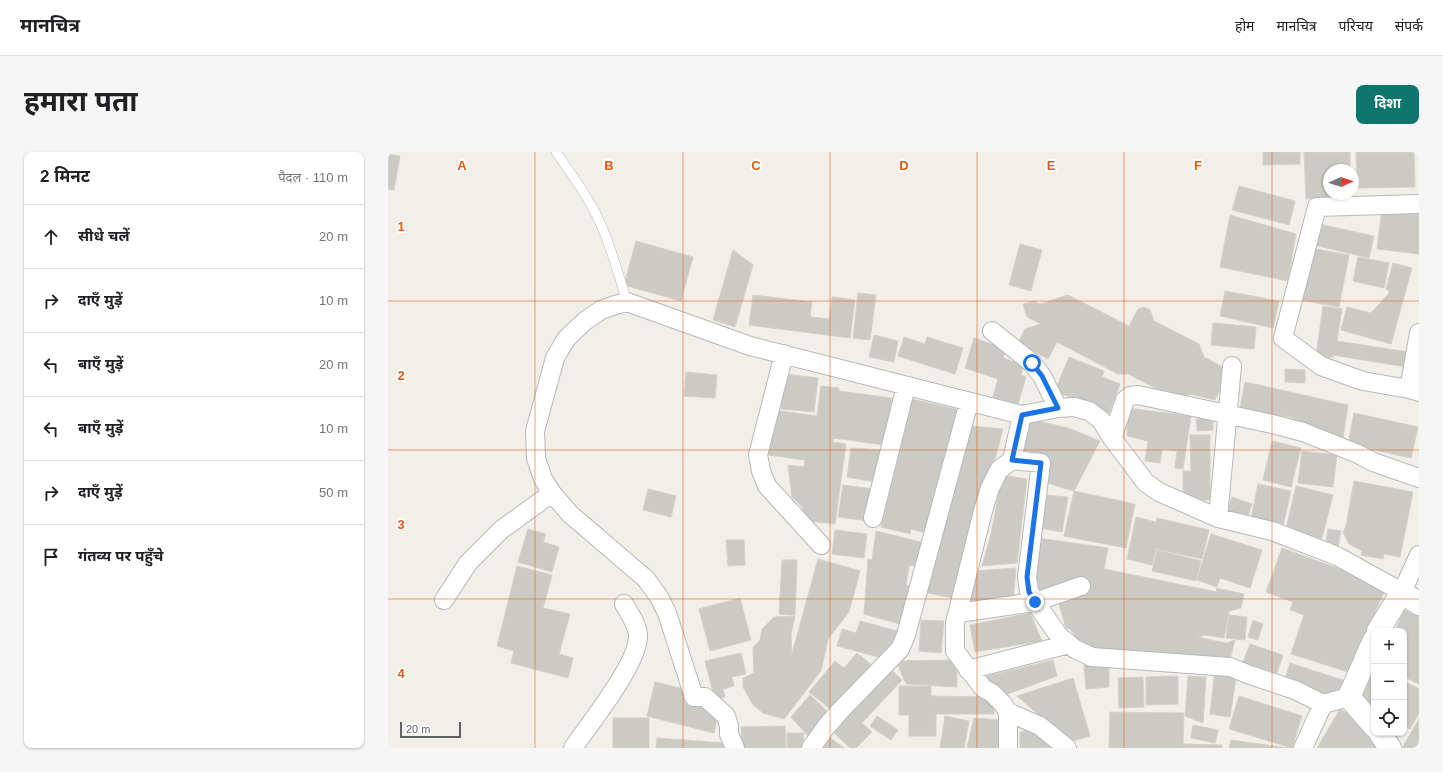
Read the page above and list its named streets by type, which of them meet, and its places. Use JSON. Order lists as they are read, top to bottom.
{
  "scale_bar": "20 m",
  "north": "right",
  "page": {
    "header": "मानचित्र",
    "nav": [
      "होम",
      "मानचित्र",
      "परिचय",
      "संपर्क"
    ],
    "buttons": "दिशा",
    "title": "हमारा पता",
    "heading": ["2 मिनट", "पैदल · 110 m"],
    "list": [
      ["सीधे चलें", "20 m"],
      ["दाएँ मुड़ें", "10 m"],
      ["बाएँ मुड़ें", "20 m"],
      ["बाएँ मुड़ें", "10 m"],
      ["दाएँ मुड़ें", "50 m"],
      "गंतव्य पर पहुँचे"
    ],
    "map_buttons": ["+", "−"],
    "scale": "20 m"
  },
  "grid": {
    "columns": [
      "A",
      "B",
      "C",
      "D",
      "E",
      "F"
    ],
    "rows": [
      "1",
      "2",
      "3",
      "4"
    ]
  }
}
